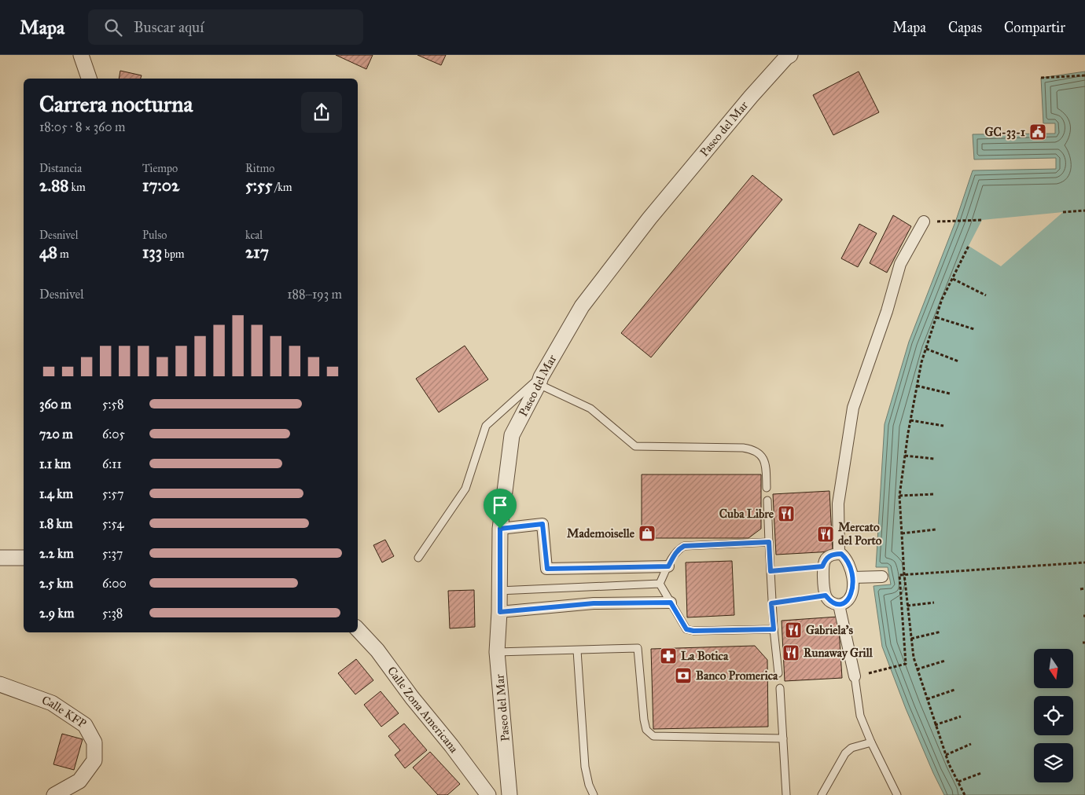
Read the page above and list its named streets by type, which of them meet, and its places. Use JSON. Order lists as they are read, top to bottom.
{
  "streets": {
    "street": ["Paseo del Mar", "Calle Zona Americana", "Calle KFP"]
  },
  "places": {
    "public building": ["GC-33-1"],
    "restaurant": [
      "Cuba Libre",
      "Mercato del Porto",
      "Gabriela's",
      "Runaway Grill"
    ],
    "shop": ["Mademoiselle"],
    "pharmacy": ["La Botica"],
    "bank": ["Banco Promerica"]
  },
  "north": "bottom",
  "page": {
    "header": "Mapa",
    "search": "Buscar aquí",
    "nav": ["Mapa", "Capas", "Compartir"],
    "heading": ["Carrera nocturna", "18:05 · 8 × 360 m"],
    "stats": [
      ["Distancia", "2.88 km"],
      ["Tiempo", "17:02"],
      ["Ritmo", "5:55 /km"],
      ["Desnivel", "48 m"],
      ["Pulso", "133 bpm"],
      ["kcal", "217"]
    ],
    "chart": ["Desnivel", "188–193 m"],
    "list": [
      {
        "name": "360 m",
        "note": "5:58"
      },
      {
        "name": "720 m",
        "note": "6:05"
      },
      {
        "name": "1.1 km",
        "note": "6:11"
      },
      {
        "name": "1.4 km",
        "note": "5:57"
      },
      {
        "name": "1.8 km",
        "note": "5:54"
      },
      {
        "name": "2.2 km",
        "note": "5:37"
      },
      {
        "name": "2.5 km",
        "note": "6:00"
      },
      {
        "name": "2.9 km",
        "note": "5:38"
      }
    ]
  }
}
